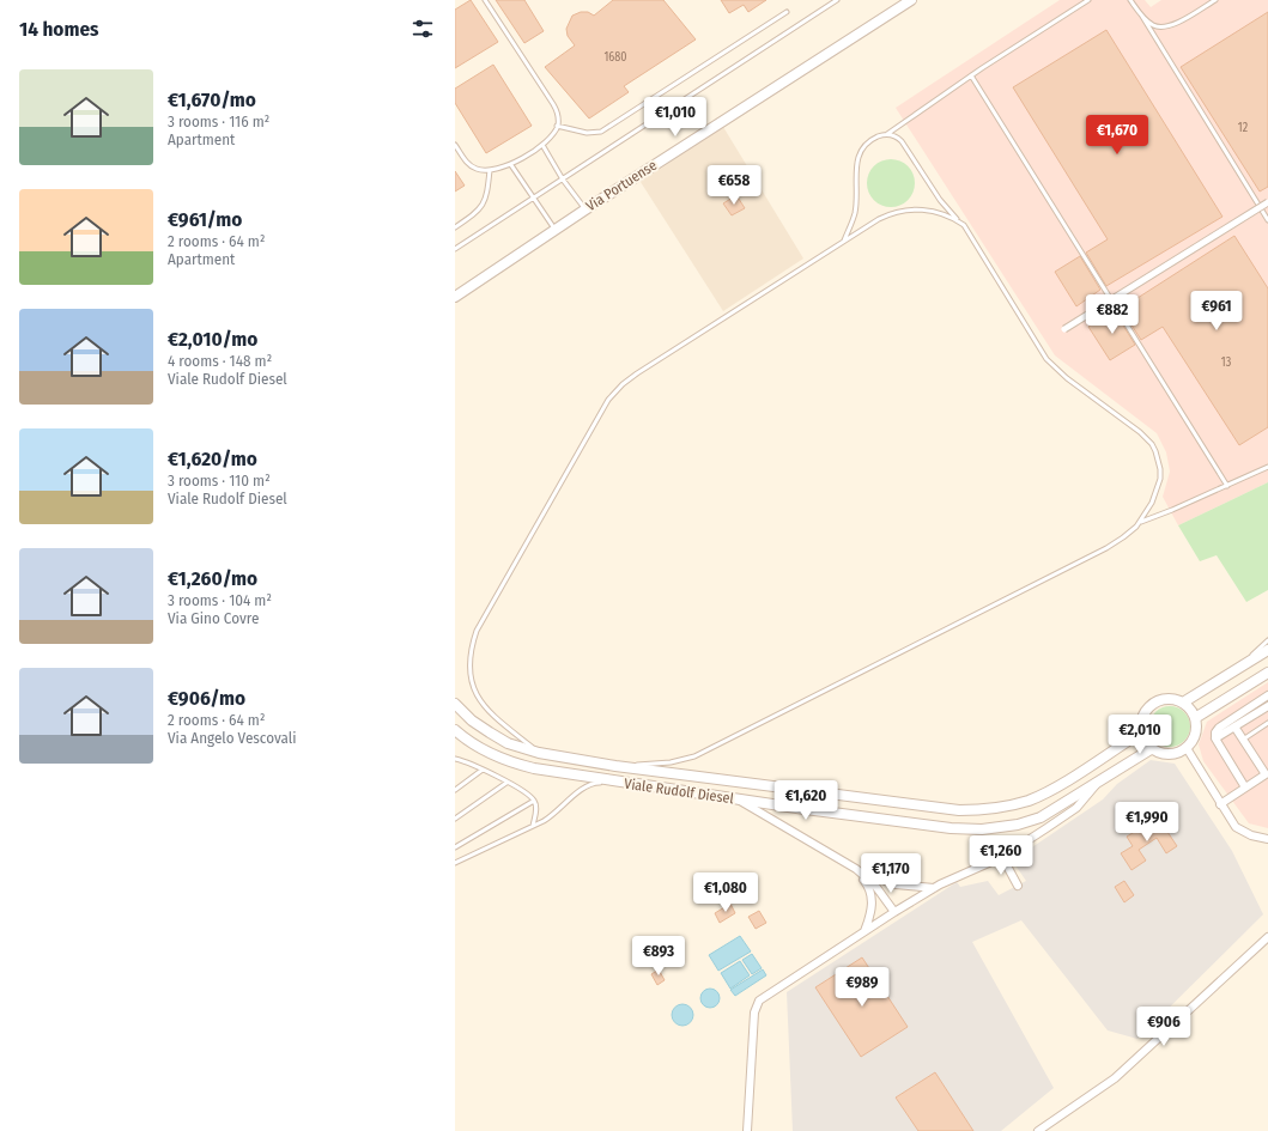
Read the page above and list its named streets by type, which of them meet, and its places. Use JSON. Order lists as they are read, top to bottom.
{
  "streets": {
    "street": ["Via Portuense", "Viale Rudolf Diesel"]
  },
  "house_numbers": ["1680", "12", "13"],
  "page": {
    "heading": "14 homes",
    "list": [
      {
        "name": "€1,670/mo",
        "note": "3 rooms · 116 m² · Apartment"
      },
      {
        "name": "€961/mo",
        "note": "2 rooms · 64 m² · Apartment"
      },
      {
        "name": "€2,010/mo",
        "note": "4 rooms · 148 m² · Viale Rudolf Diesel"
      },
      {
        "name": "€1,620/mo",
        "note": "3 rooms · 110 m² · Viale Rudolf Diesel"
      },
      {
        "name": "€1,260/mo",
        "note": "3 rooms · 104 m² · Via Gino Covre"
      },
      {
        "name": "€906/mo",
        "note": "2 rooms · 64 m² · Via Angelo Vescovali"
      }
    ],
    "price": [
      "€1,010",
      "€1,670",
      "€658",
      "€961",
      "€882",
      "€2,010",
      "€1,620",
      "€1,990",
      "€1,260",
      "€1,170",
      "€1,080",
      "€893",
      "€989",
      "€906"
    ]
  }
}
